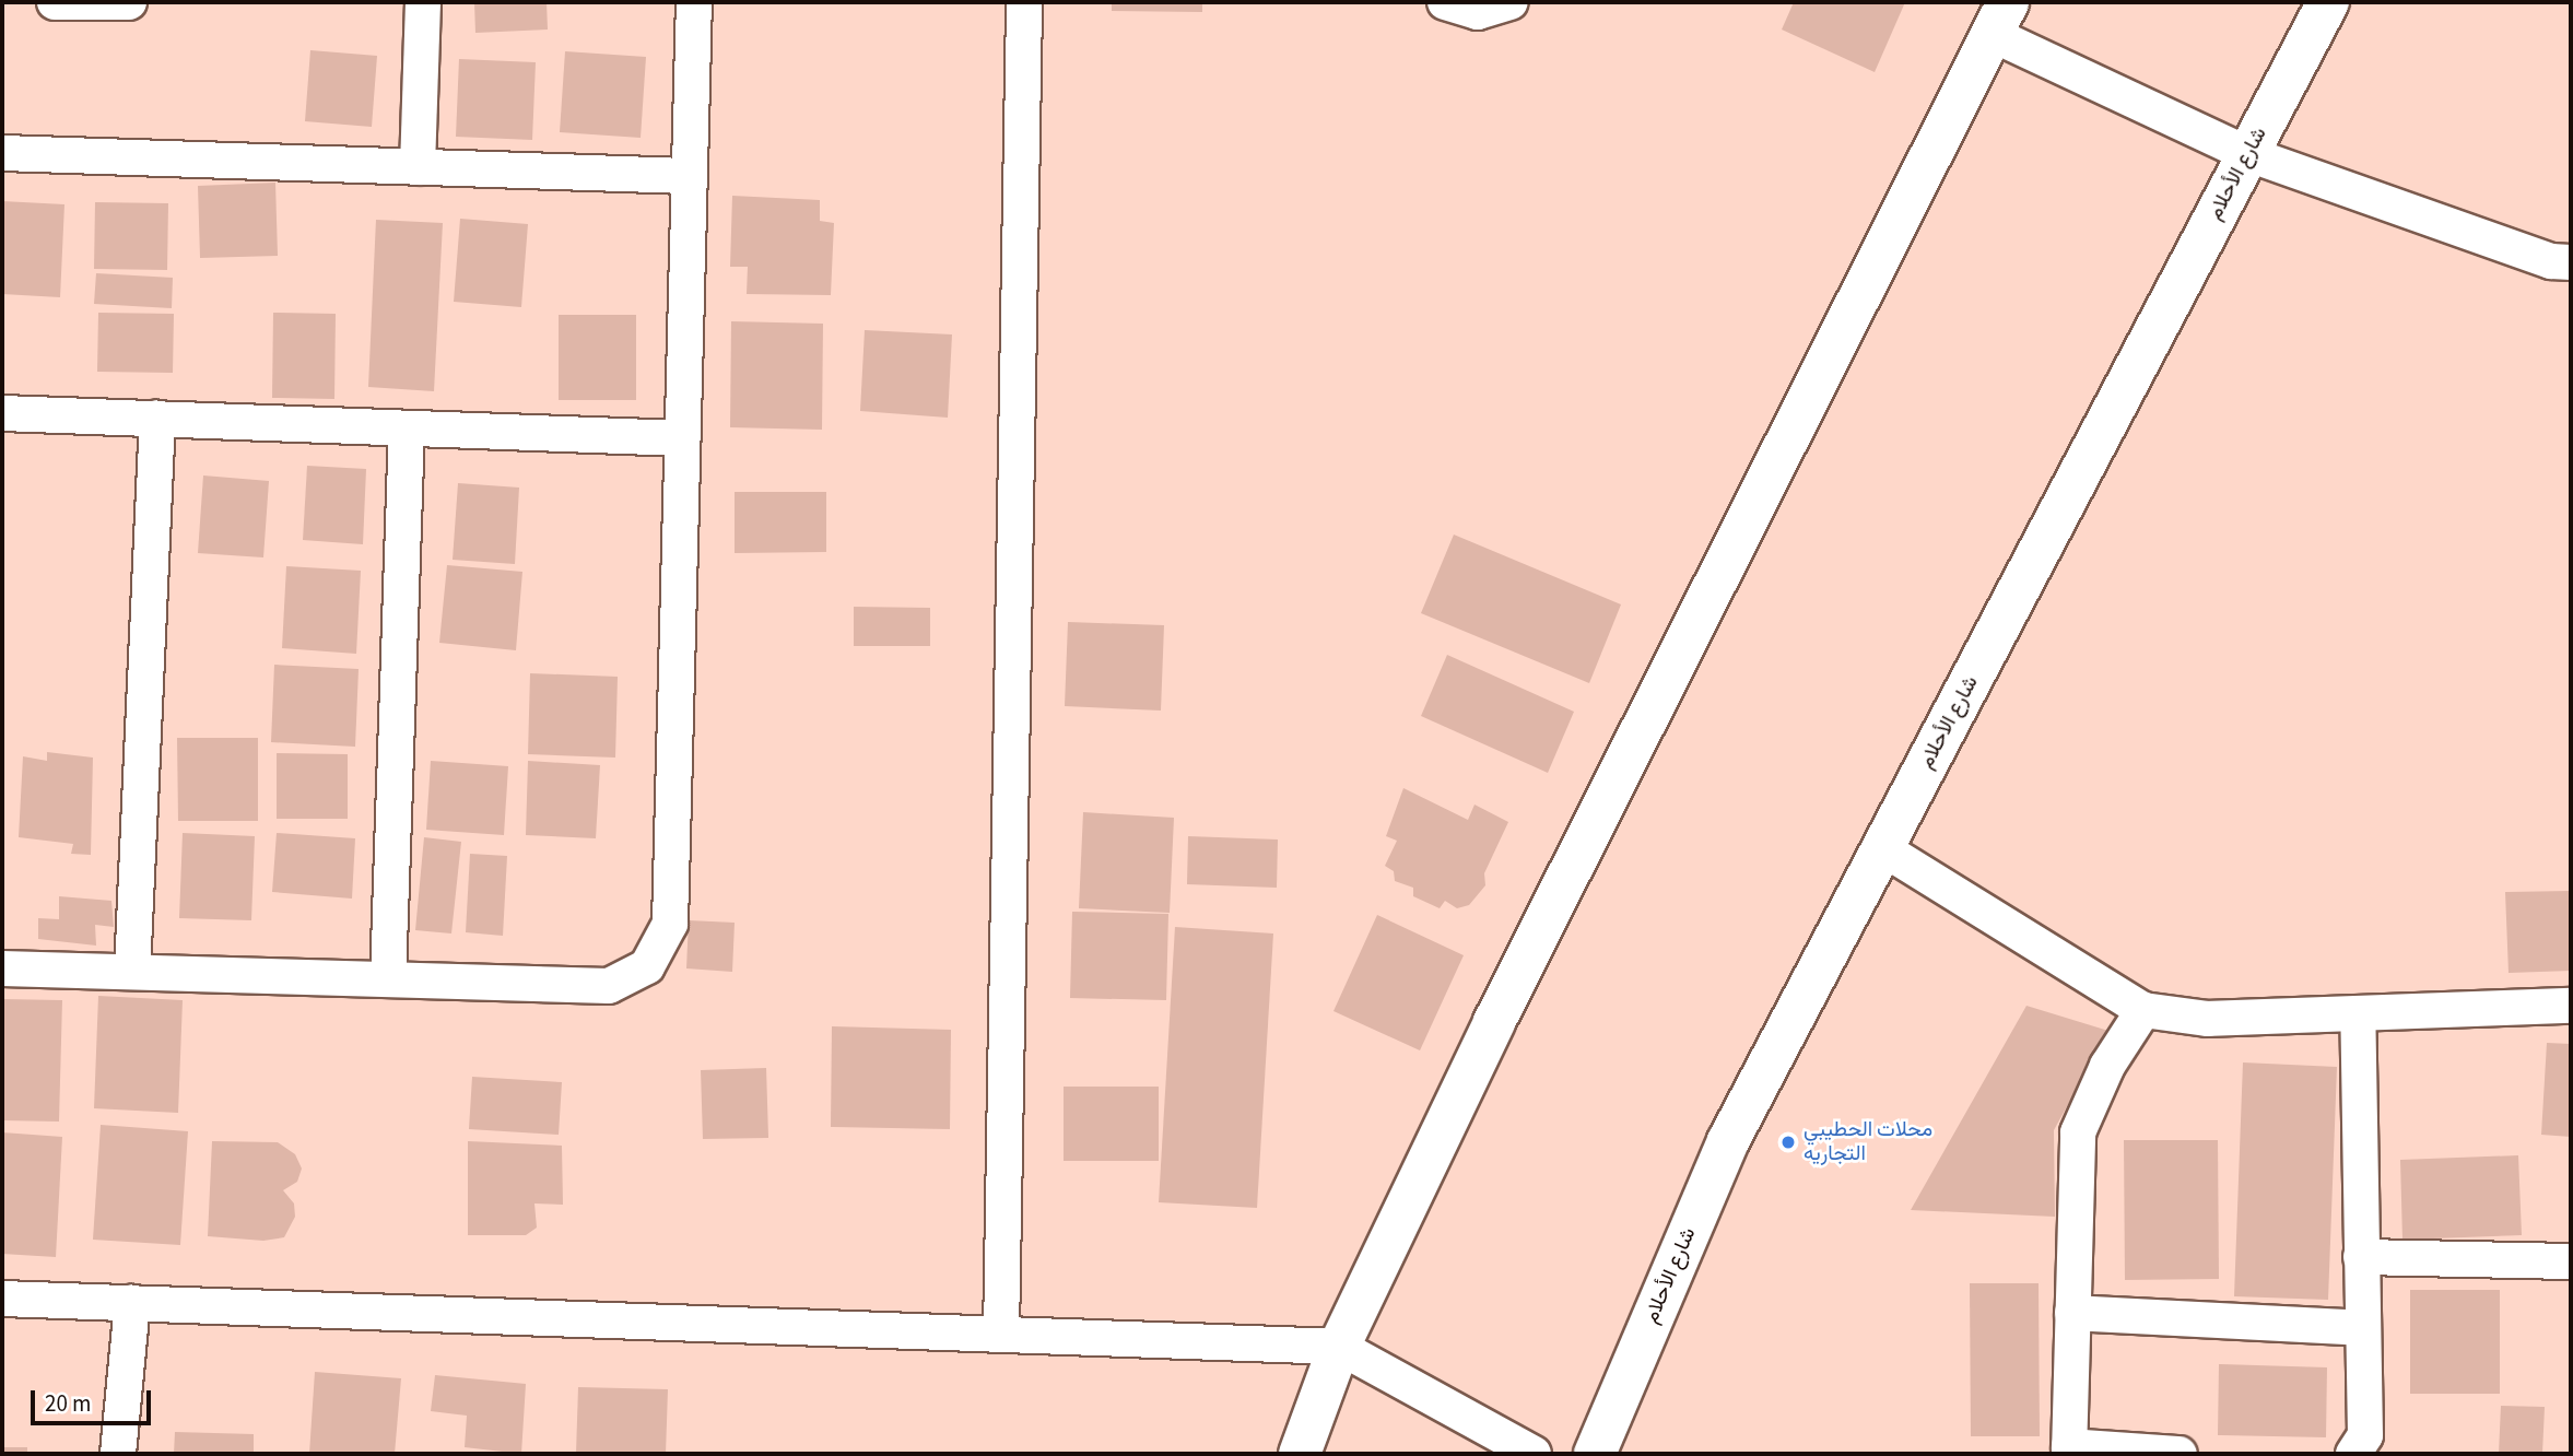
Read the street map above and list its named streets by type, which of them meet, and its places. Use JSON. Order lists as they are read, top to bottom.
{
  "streets": {
    "main road": ["شارع الأحلام"]
  },
  "places": ["محلات الحطيبي التجاريه"],
  "scale_bar": "20 m"
}
